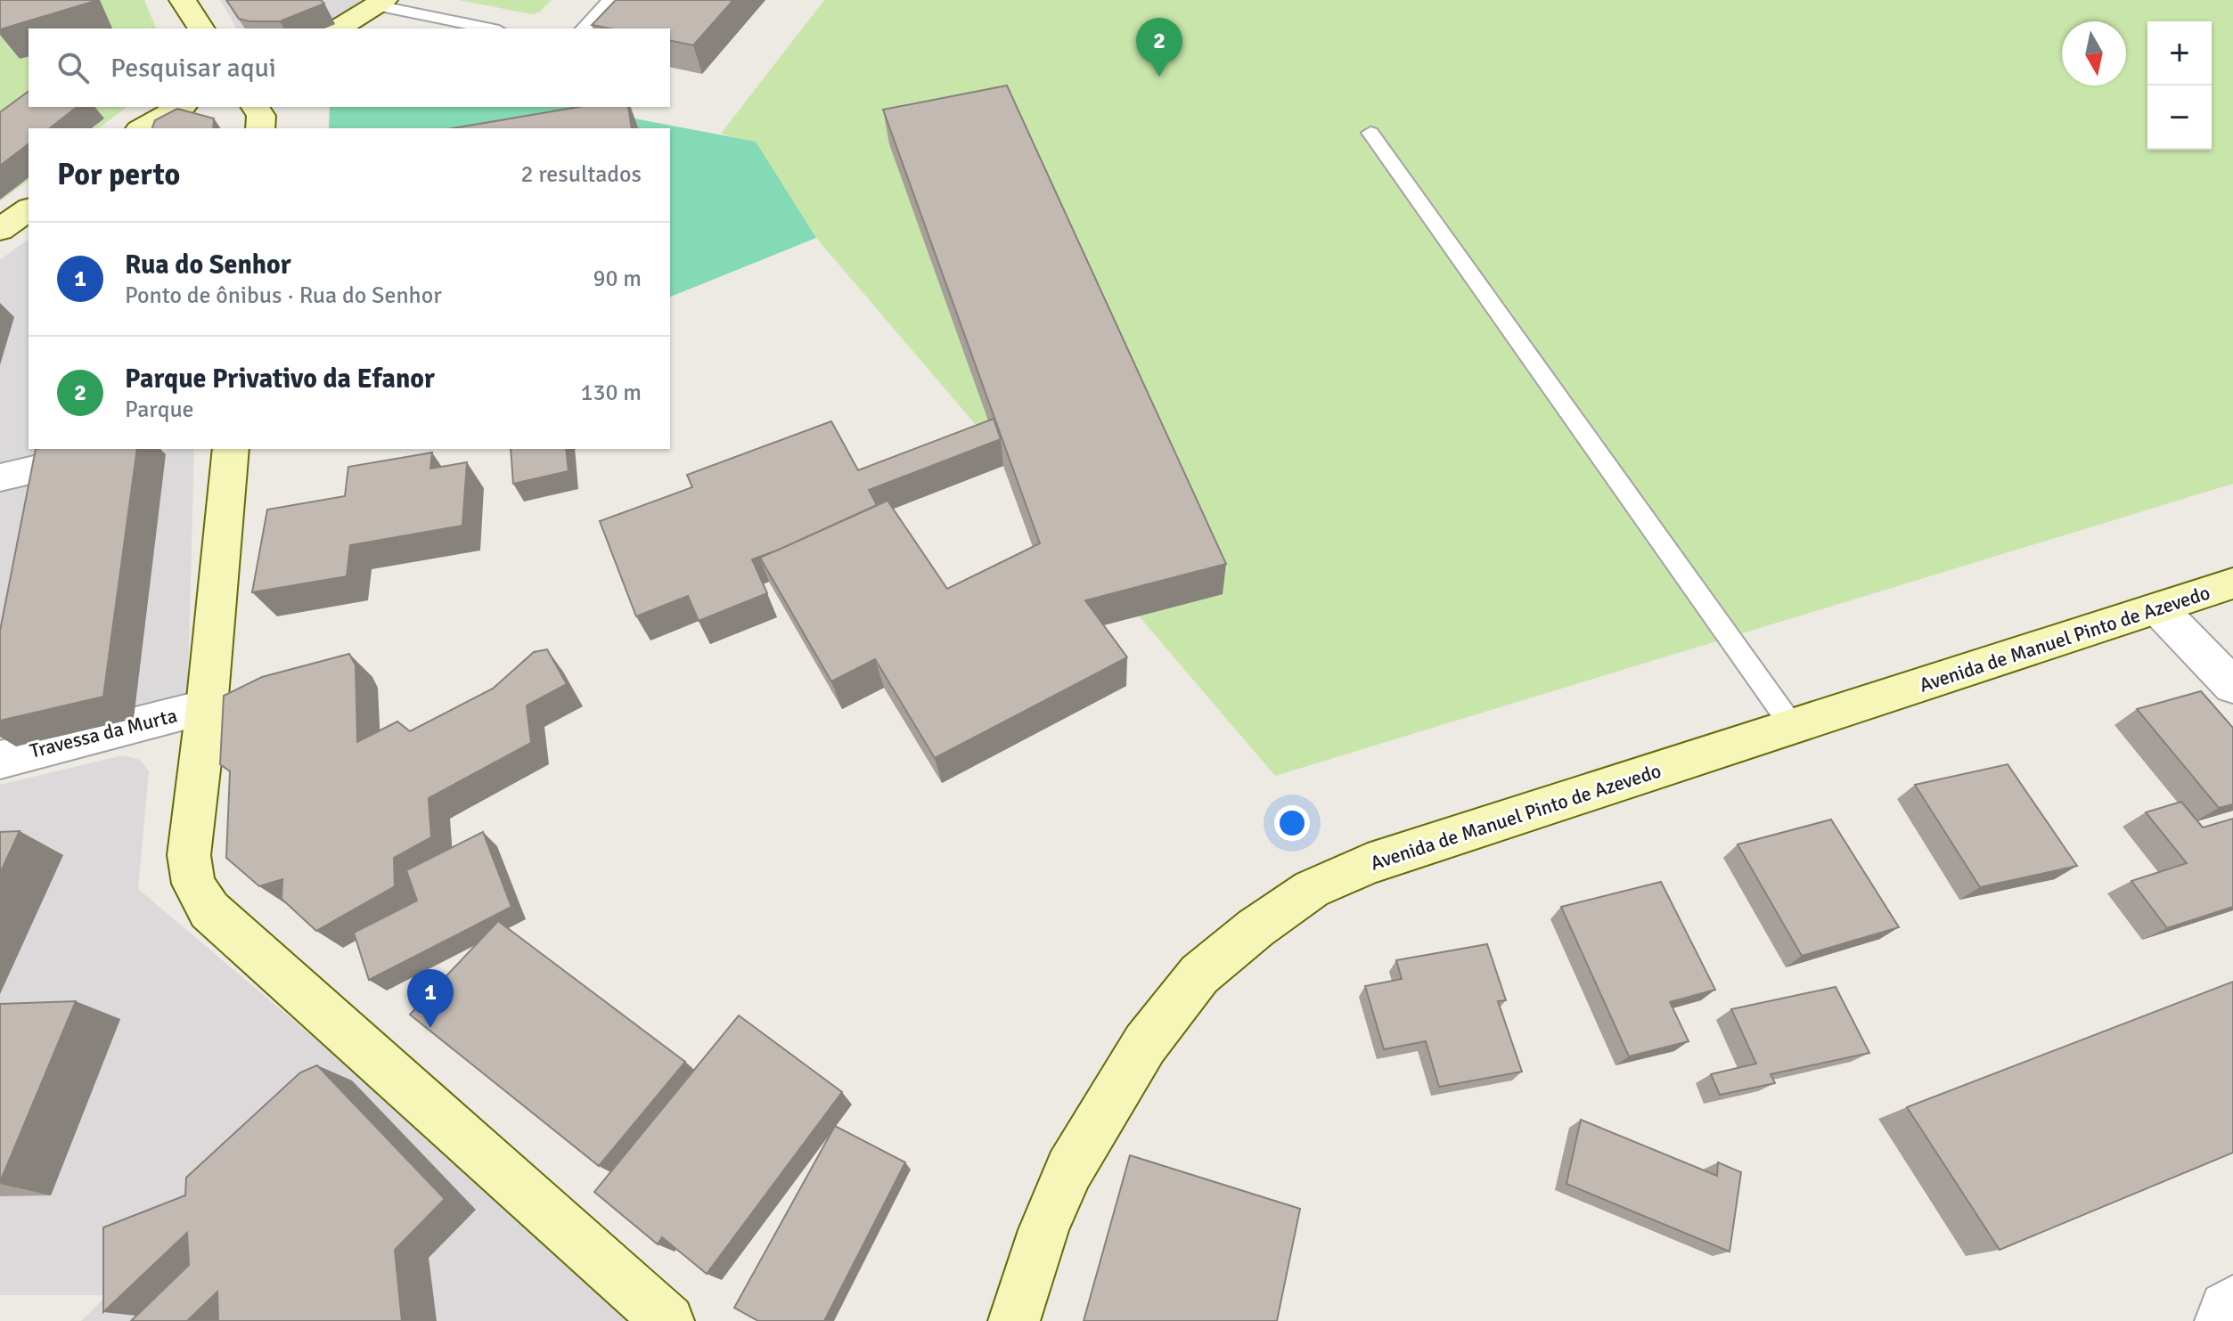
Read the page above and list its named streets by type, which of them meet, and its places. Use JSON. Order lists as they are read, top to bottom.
{
  "streets": {
    "street": ["Avenida de Manuel Pinto de Azevedo", "Travessa da Murta"]
  },
  "north": "bottom",
  "page": {
    "pins": ["2", "1"],
    "map_buttons": ["+", "−"],
    "search": "Pesquisar aqui",
    "heading": ["Por perto", "2 resultados"],
    "list": [
      {
        "mark": "1",
        "name": "Rua do Senhor",
        "note": "Ponto de ônibus · Rua do Senhor",
        "value": "90 m"
      },
      {
        "mark": "2",
        "name": "Parque Privativo da Efanor",
        "note": "Parque",
        "value": "130 m"
      }
    ]
  }
}
